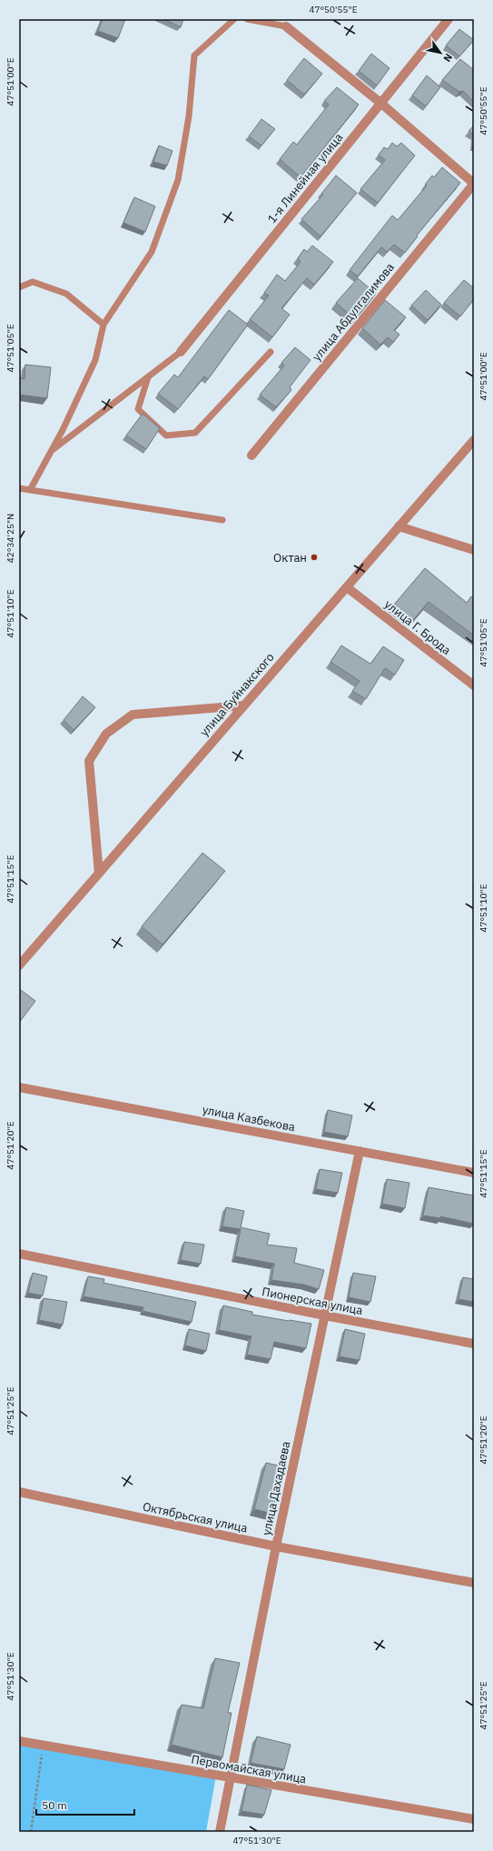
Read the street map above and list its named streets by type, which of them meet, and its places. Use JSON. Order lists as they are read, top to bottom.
{
  "streets": {
    "street": [
      "1-я Линейная улица",
      "улица Абдулгалимова",
      "улица Г. Брода",
      "улица Буйнакского",
      "улица Казбекова",
      "Пионерская улица",
      "улица Дахадаева",
      "Октябрьская улица",
      "Первомайская улица"
    ]
  },
  "crossings": [
    ["улица Г. Брода", "улица Буйнакского"],
    ["улица Казбекова", "улица Дахадаева"],
    ["Пионерская улица", "улица Дахадаева"],
    ["улица Дахадаева", "Октябрьская улица"],
    ["улица Дахадаева", "Первомайская улица"]
  ],
  "places": ["Октан"],
  "scale_bar": "50 m",
  "north": "bottom right",
  "coordinates": [
    "47°50'55\"E",
    "47°51'00\"E",
    "47°51'05\"E",
    "42°34'25\"N",
    "47°51'10\"E",
    "47°51'15\"E",
    "47°51'20\"E",
    "47°51'25\"E",
    "47°51'30\"E"
  ]
}
